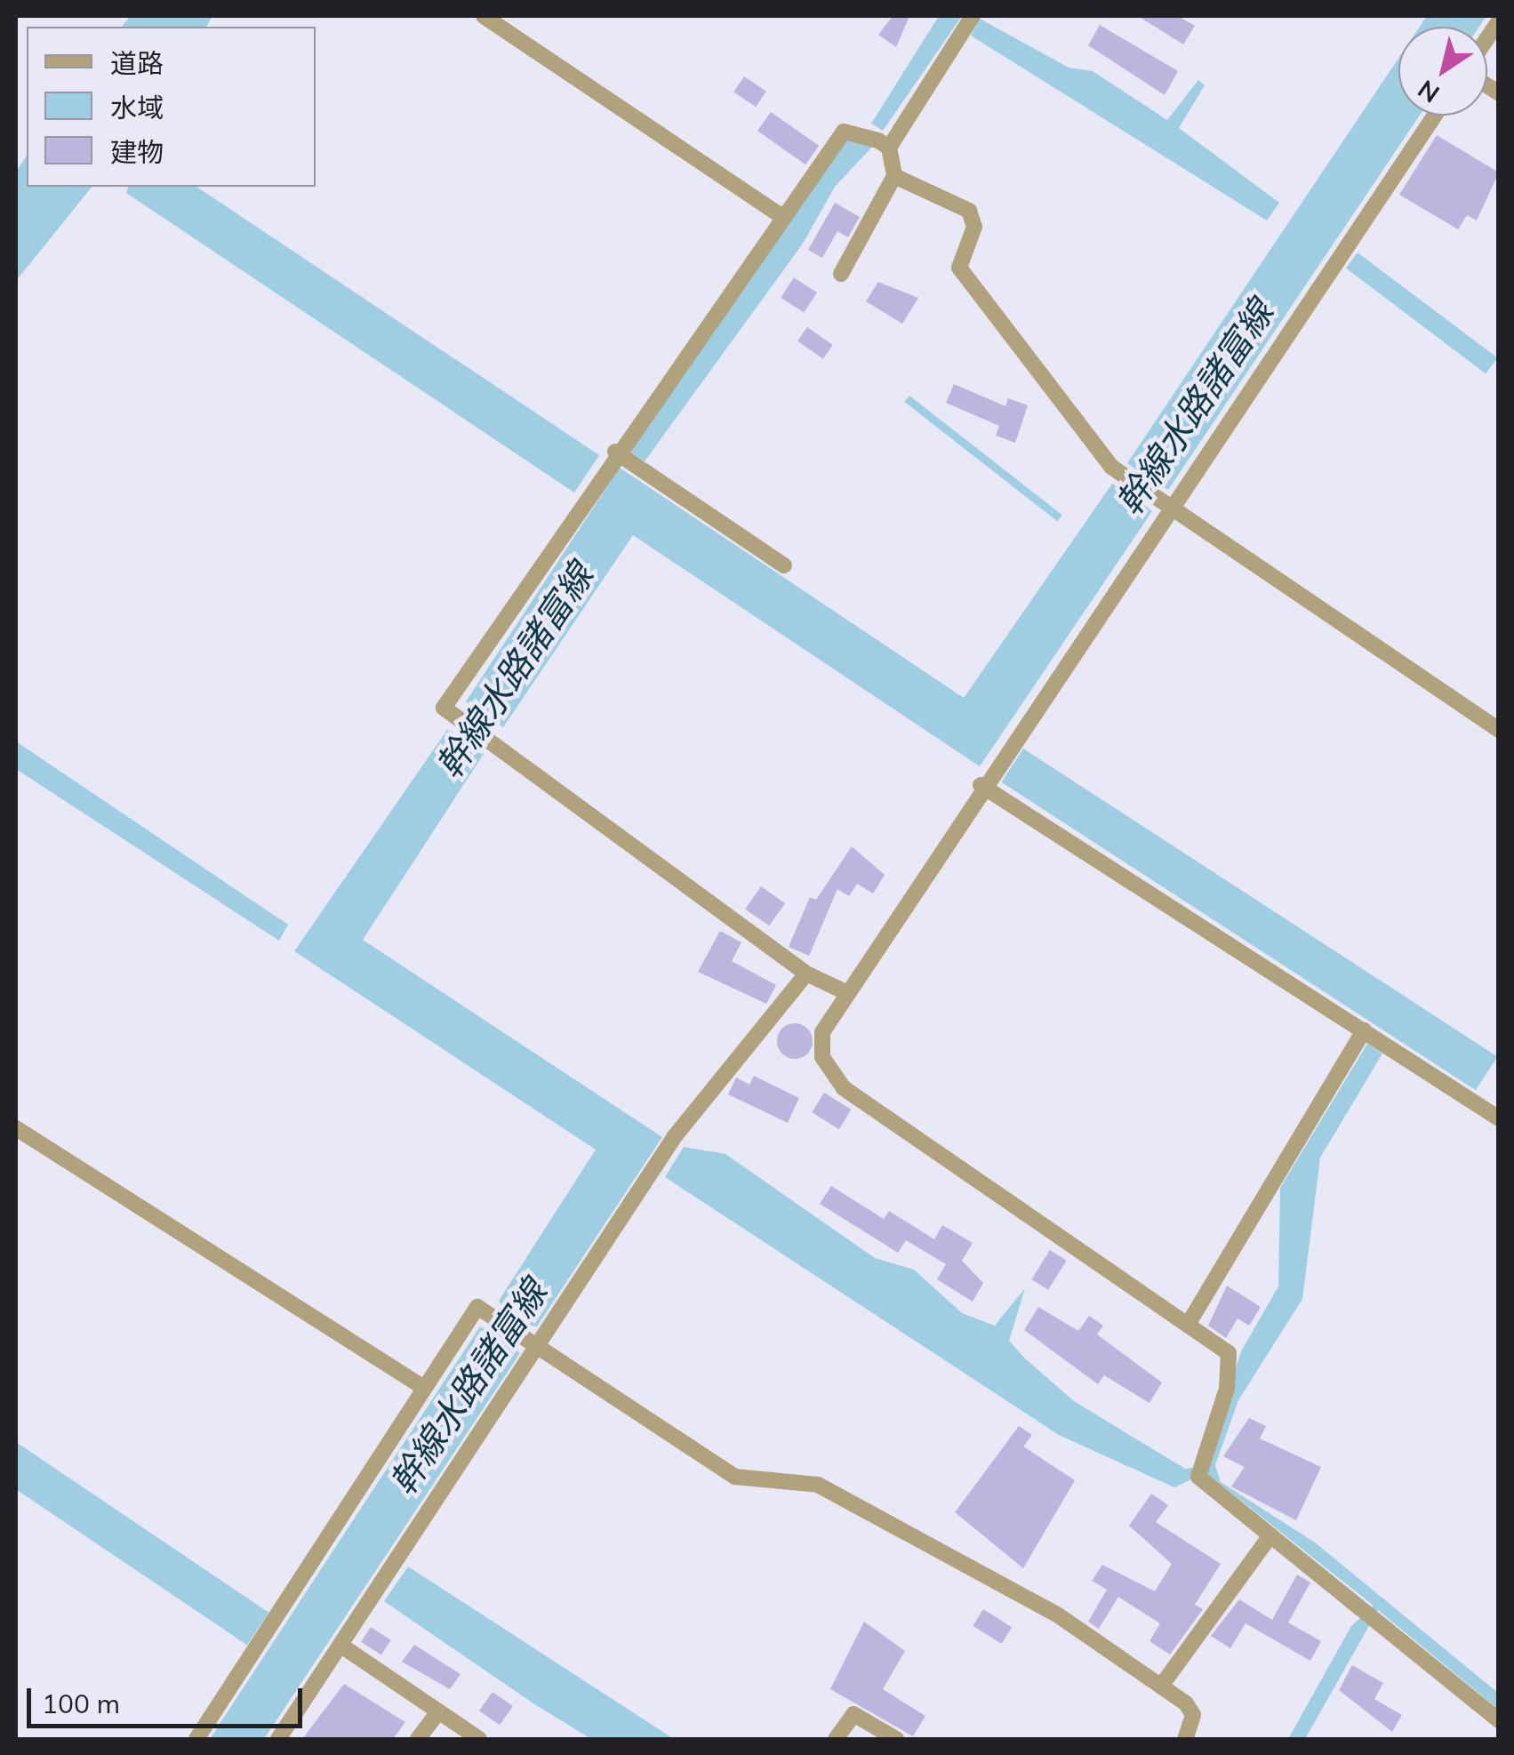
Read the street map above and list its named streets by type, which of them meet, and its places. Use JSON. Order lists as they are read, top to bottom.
{
  "water": ["幹線水路諸富線"],
  "legend": ["道路", "水域", "建物"],
  "scale_bar": "100 m",
  "north": "bottom left"
}
